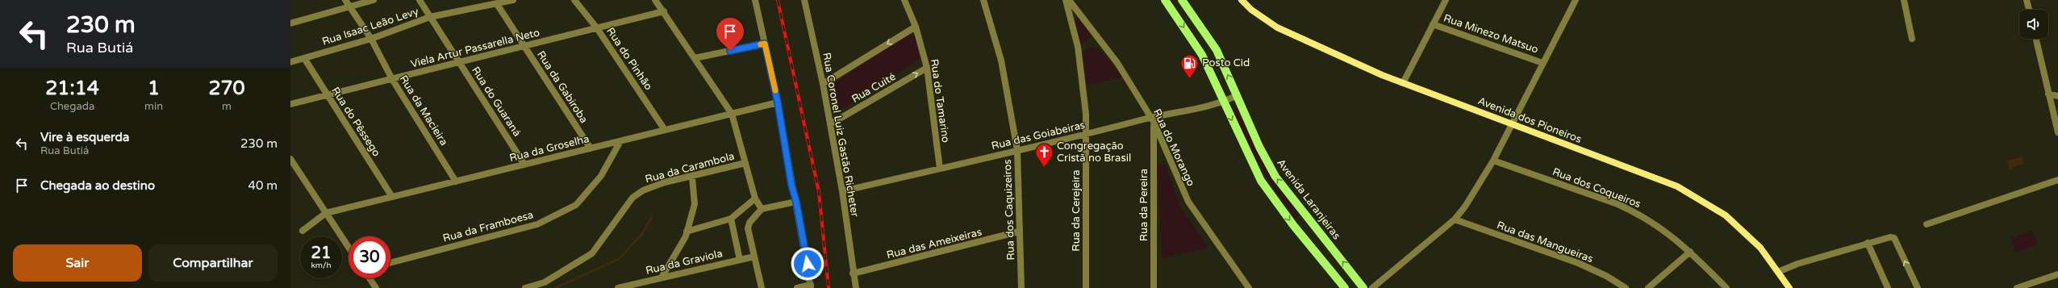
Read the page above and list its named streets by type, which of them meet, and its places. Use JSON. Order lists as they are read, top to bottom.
{
  "streets": {
    "main road": ["Avenida dos Pioneiros", "Avenida Laranjeiras"],
    "street": [
      "Rua Isaac Leão Levy",
      "Rua Minezo Matsuo",
      "Viela Artur Passarella Neto",
      "Rua do Pinhão",
      "Rua da Gabiroba",
      "Rua Cuité",
      "Rua do Tamarino",
      "Rua do Guaraná",
      "Rua da Macieira",
      "Rua do Pêssego",
      "Rua Coronel Luiz Gastão Richeter",
      "Rua das Goiabeiras",
      "Rua do Morango",
      "Rua da Groselha",
      "Rua da Carambola",
      "Rua dos Coqueiros",
      "Rua da Pereira",
      "Rua dos Caquizeiros",
      "Rua da Cerejeira",
      "Rua da Framboesa",
      "Rua das Mangueiras",
      "Rua das Ameixeiras",
      "Rua da Graviola"
    ]
  },
  "crossings": [
    ["Rua Isaac Leão Levy", "Rua da Gabiroba"],
    ["Rua Isaac Leão Levy", "Rua do Guaraná"],
    ["Rua Isaac Leão Levy", "Rua da Macieira"],
    ["Rua Isaac Leão Levy", "Rua do Pêssego"],
    ["Viela Artur Passarella Neto", "Rua do Pinhão"],
    ["Viela Artur Passarella Neto", "Rua da Gabiroba"],
    ["Viela Artur Passarella Neto", "Rua do Guaraná"],
    ["Viela Artur Passarella Neto", "Rua da Macieira"],
    ["Viela Artur Passarella Neto", "Rua do Pêssego"],
    ["Rua do Pinhão", "Rua da Groselha"],
    ["Rua da Gabiroba", "Rua da Groselha"],
    ["Rua Cuité", "Rua do Tamarino"],
    ["Rua Cuité", "Rua Coronel Luiz Gastão Richeter"],
    ["Rua do Tamarino", "Rua das Goiabeiras"],
    ["Rua do Guaraná", "Rua da Groselha"],
    ["Rua da Macieira", "Rua da Groselha"],
    ["Rua do Pêssego", "Rua da Groselha"],
    ["Rua Coronel Luiz Gastão Richeter", "Rua das Goiabeiras"],
    ["Rua Coronel Luiz Gastão Richeter", "Rua das Ameixeiras"],
    ["Rua das Goiabeiras", "Rua do Morango"],
    ["Rua das Goiabeiras", "Avenida Laranjeiras"],
    ["Rua das Goiabeiras", "Rua da Pereira"],
    ["Rua das Goiabeiras", "Rua dos Caquizeiros"],
    ["Rua das Goiabeiras", "Rua da Cerejeira"],
    ["Rua do Morango", "Rua da Pereira"],
    ["Rua da Groselha", "Rua da Framboesa"],
    ["Rua dos Caquizeiros", "Rua das Ameixeiras"]
  ],
  "places": {
    "fuel station": ["Posto Cid"],
    "church": ["Congregação Cristã no Brasil"]
  },
  "page": {
    "turn": ["230 m", "Rua Butiá"],
    "eta": [
      "21:14",
      "Chegada",
      "1",
      "min",
      "270",
      "m"
    ],
    "list": [
      {
        "name": "Vire à esquerda",
        "note": "Rua Butiá",
        "value": "230 m"
      },
      {
        "name": "Chegada ao destino",
        "value": "40 m"
      }
    ],
    "speed": "21 km/h",
    "limit": "30",
    "buttons": ["Sair", "Compartilhar"]
  }
}
